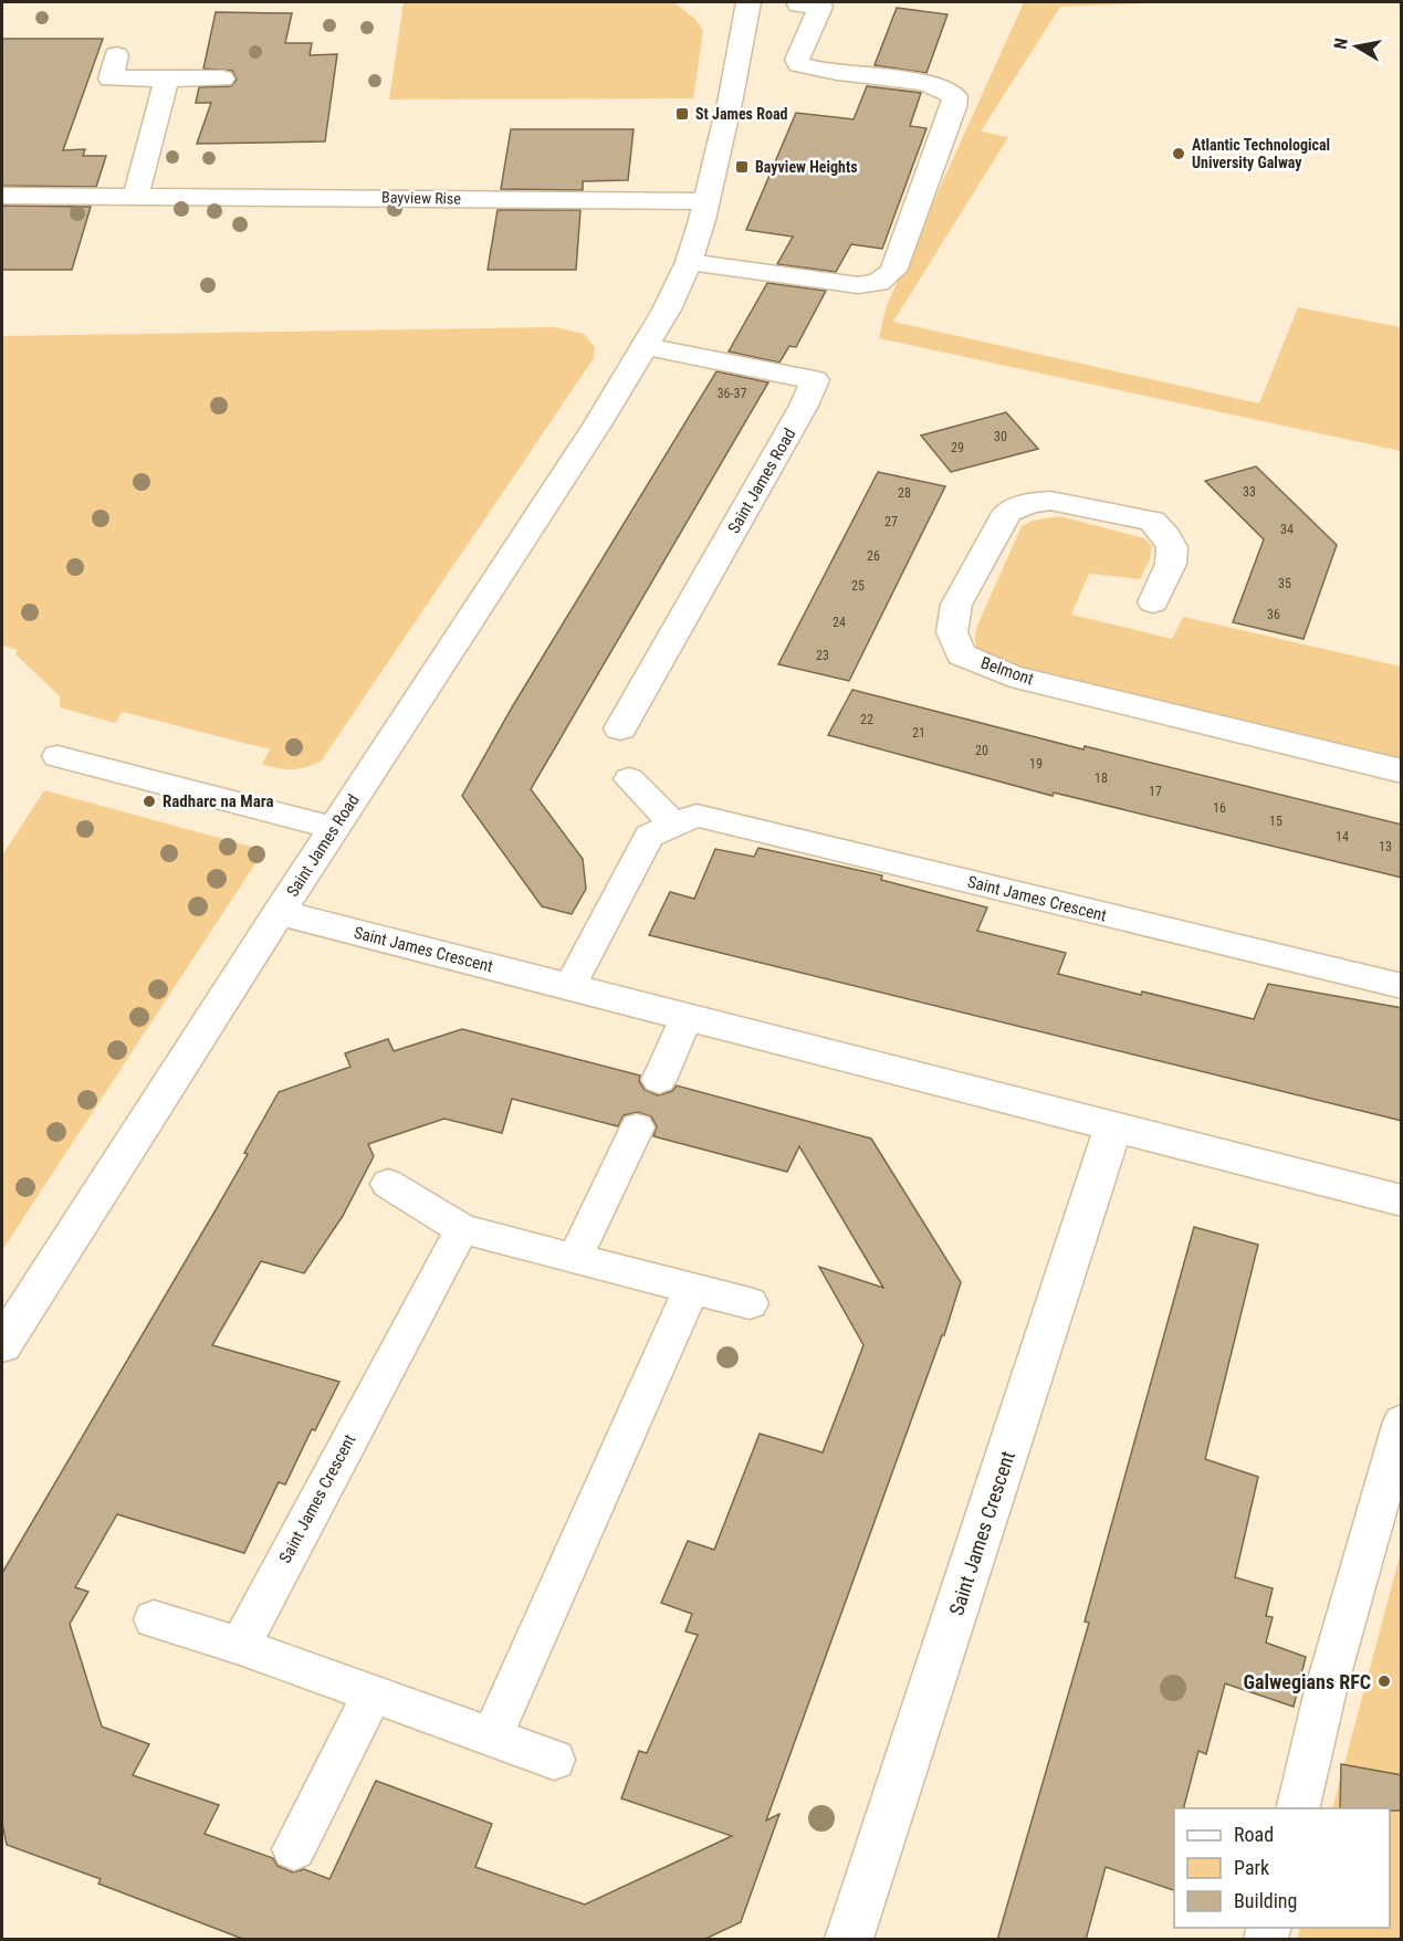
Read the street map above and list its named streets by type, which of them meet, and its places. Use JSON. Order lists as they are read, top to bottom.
{
  "streets": {
    "street": [
      "Bayview Rise",
      "Saint James Road",
      "Belmont",
      "Saint James Crescent"
    ]
  },
  "crossings": [
    ["Bayview Rise", "Saint James Road"],
    ["Saint James Road", "Saint James Crescent"]
  ],
  "places": {
    "transit": ["St James Road", "Bayview Heights"],
    "other": ["Atlantic Technological University Galway", "Radharc na Mara", "Galwegians RFC"]
  },
  "house_numbers": [
    "36-37",
    "30",
    "29",
    "33",
    "28",
    "27",
    "34",
    "26",
    "35",
    "25",
    "36",
    "24",
    "23",
    "22",
    "21",
    "20",
    "19",
    "18",
    "17",
    "16",
    "15",
    "14",
    "13"
  ],
  "legend": ["Road", "Park", "Building"],
  "north": "left"
}
